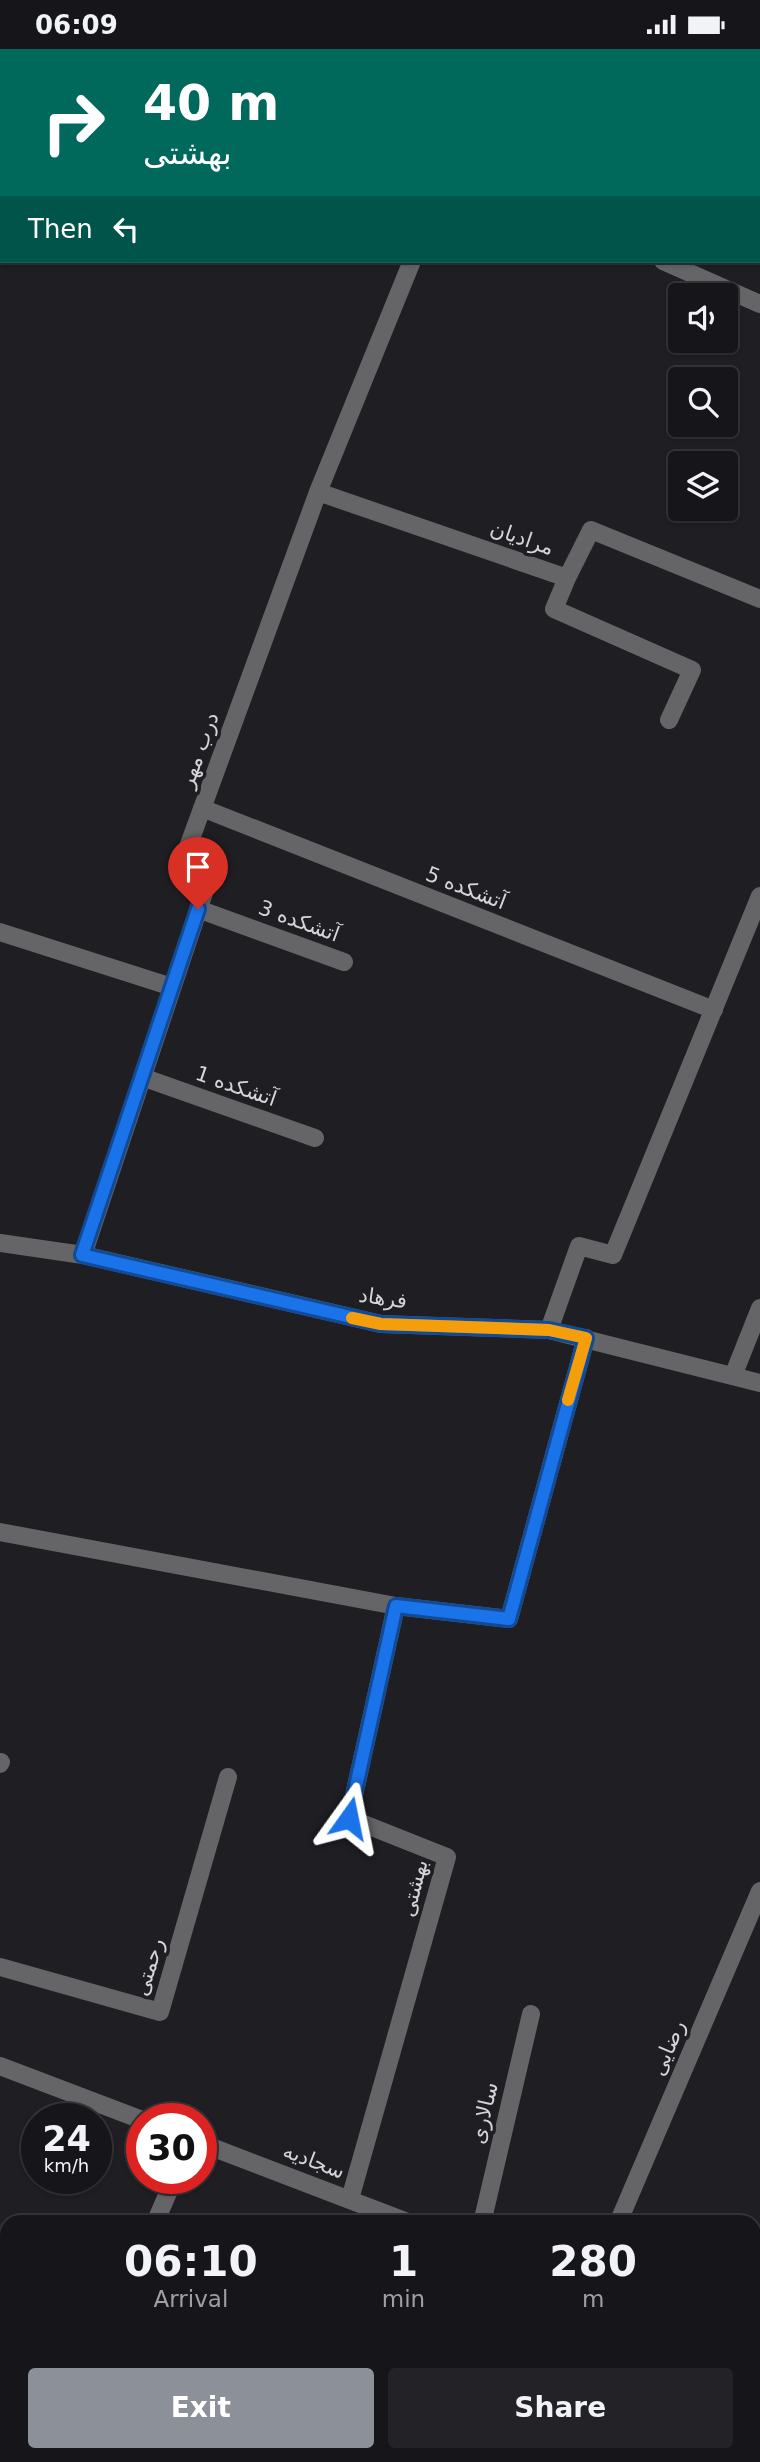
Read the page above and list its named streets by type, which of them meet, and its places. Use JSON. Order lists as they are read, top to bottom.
{
  "streets": {
    "street": [
      "مرادیان",
      "درب مهر",
      "آتشکده 5",
      "آتشکده 3",
      "آتشکده 1",
      "فرهاد",
      "بهشتی",
      "رحمتی",
      "رضایی",
      "سالاری",
      "سجادیه"
    ]
  },
  "crossings": [
    ["مرادیان", "درب مهر"],
    ["درب مهر", "آتشکده 5"],
    ["درب مهر", "آتشکده 3"],
    ["درب مهر", "آتشکده 1"],
    ["درب مهر", "فرهاد"],
    ["بهشتی", "سجادیه"]
  ],
  "page": {
    "status": "06:09",
    "turn": ["40 m", "بهشتی"],
    "then": "Then",
    "speed": "24 km/h",
    "limit": "30",
    "eta": [
      "06:10",
      "Arrival",
      "1",
      "min",
      "280",
      "m"
    ],
    "buttons": ["Exit", "Share"]
  }
}
